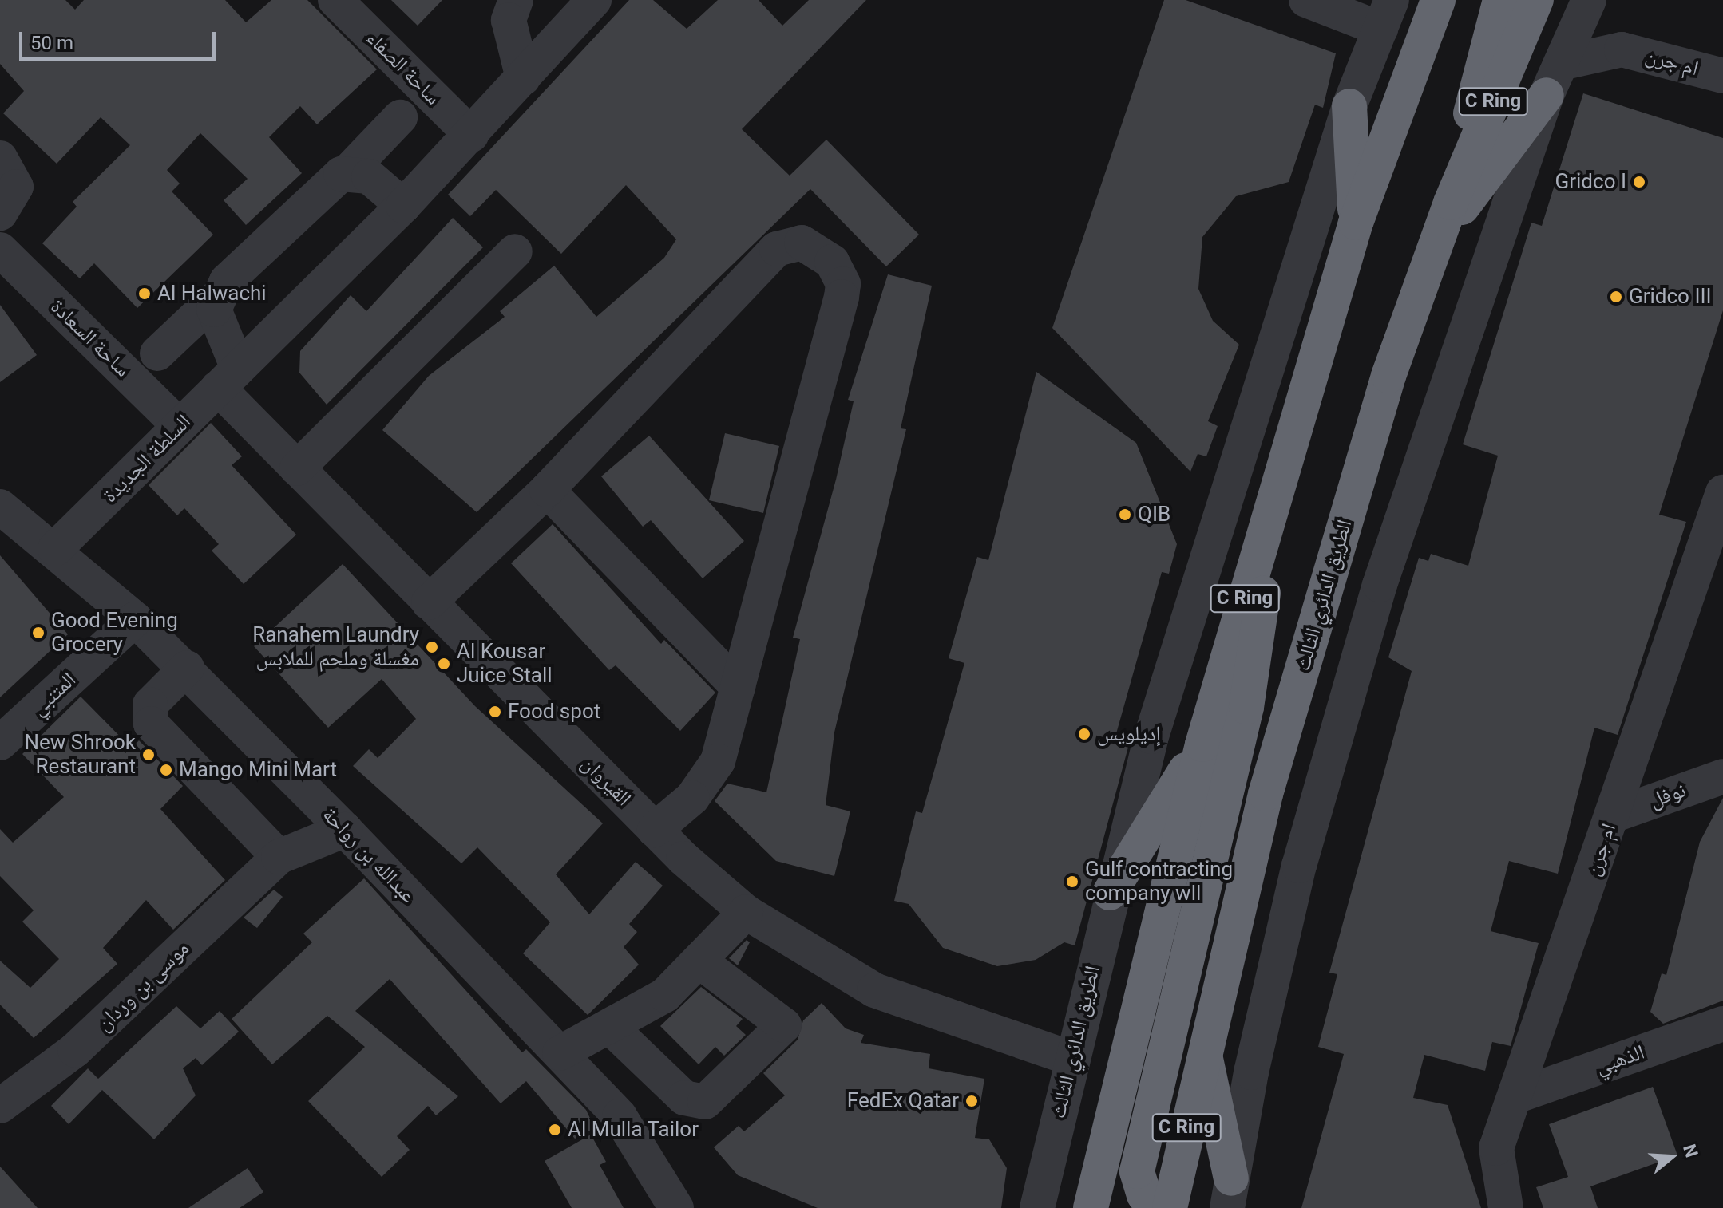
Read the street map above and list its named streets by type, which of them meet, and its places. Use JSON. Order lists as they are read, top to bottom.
{
  "streets": {
    "highway": ["C Ring", "الطريق الدائري الثالث"],
    "street": [
      "ام جرن",
      "ساحة الصفاء",
      "ساحة السعادة",
      "السلطة الجديدة",
      "المتنبي",
      "القيروان",
      "نوفل",
      "عبدالله بن رواحة",
      "موسى بن وردان",
      "الذهبي"
    ]
  },
  "crossings": [
    ["ام جرن", "نوفل"],
    ["ام جرن", "الذهبي"],
    ["ساحة الصفاء", "السلطة الجديدة"],
    ["ساحة السعادة", "السلطة الجديدة"],
    ["السلطة الجديدة", "القيروان"],
    ["السلطة الجديدة", "عبدالله بن رواحة"],
    ["الطريق الدائري الثالث", "القيروان"],
    ["المتنبي", "عبدالله بن رواحة"],
    ["عبدالله بن رواحة", "موسى بن وردان"]
  ],
  "places": [
    "Gridco I",
    "Al Halwachi",
    "Gridco III",
    "QIB",
    "Good Evening Grocery",
    "Ranahem Laundry مغسلة وملحم للملابس",
    "Al Kousar Juice Stall",
    "Food spot",
    "إديلويس",
    "New Shrook Restaurant",
    "Mango Mini Mart",
    "Gulf contracting company wll",
    "FedEx Qatar",
    "Al Mulla Tailor"
  ],
  "scale_bar": "50 m",
  "north": "right"
}
